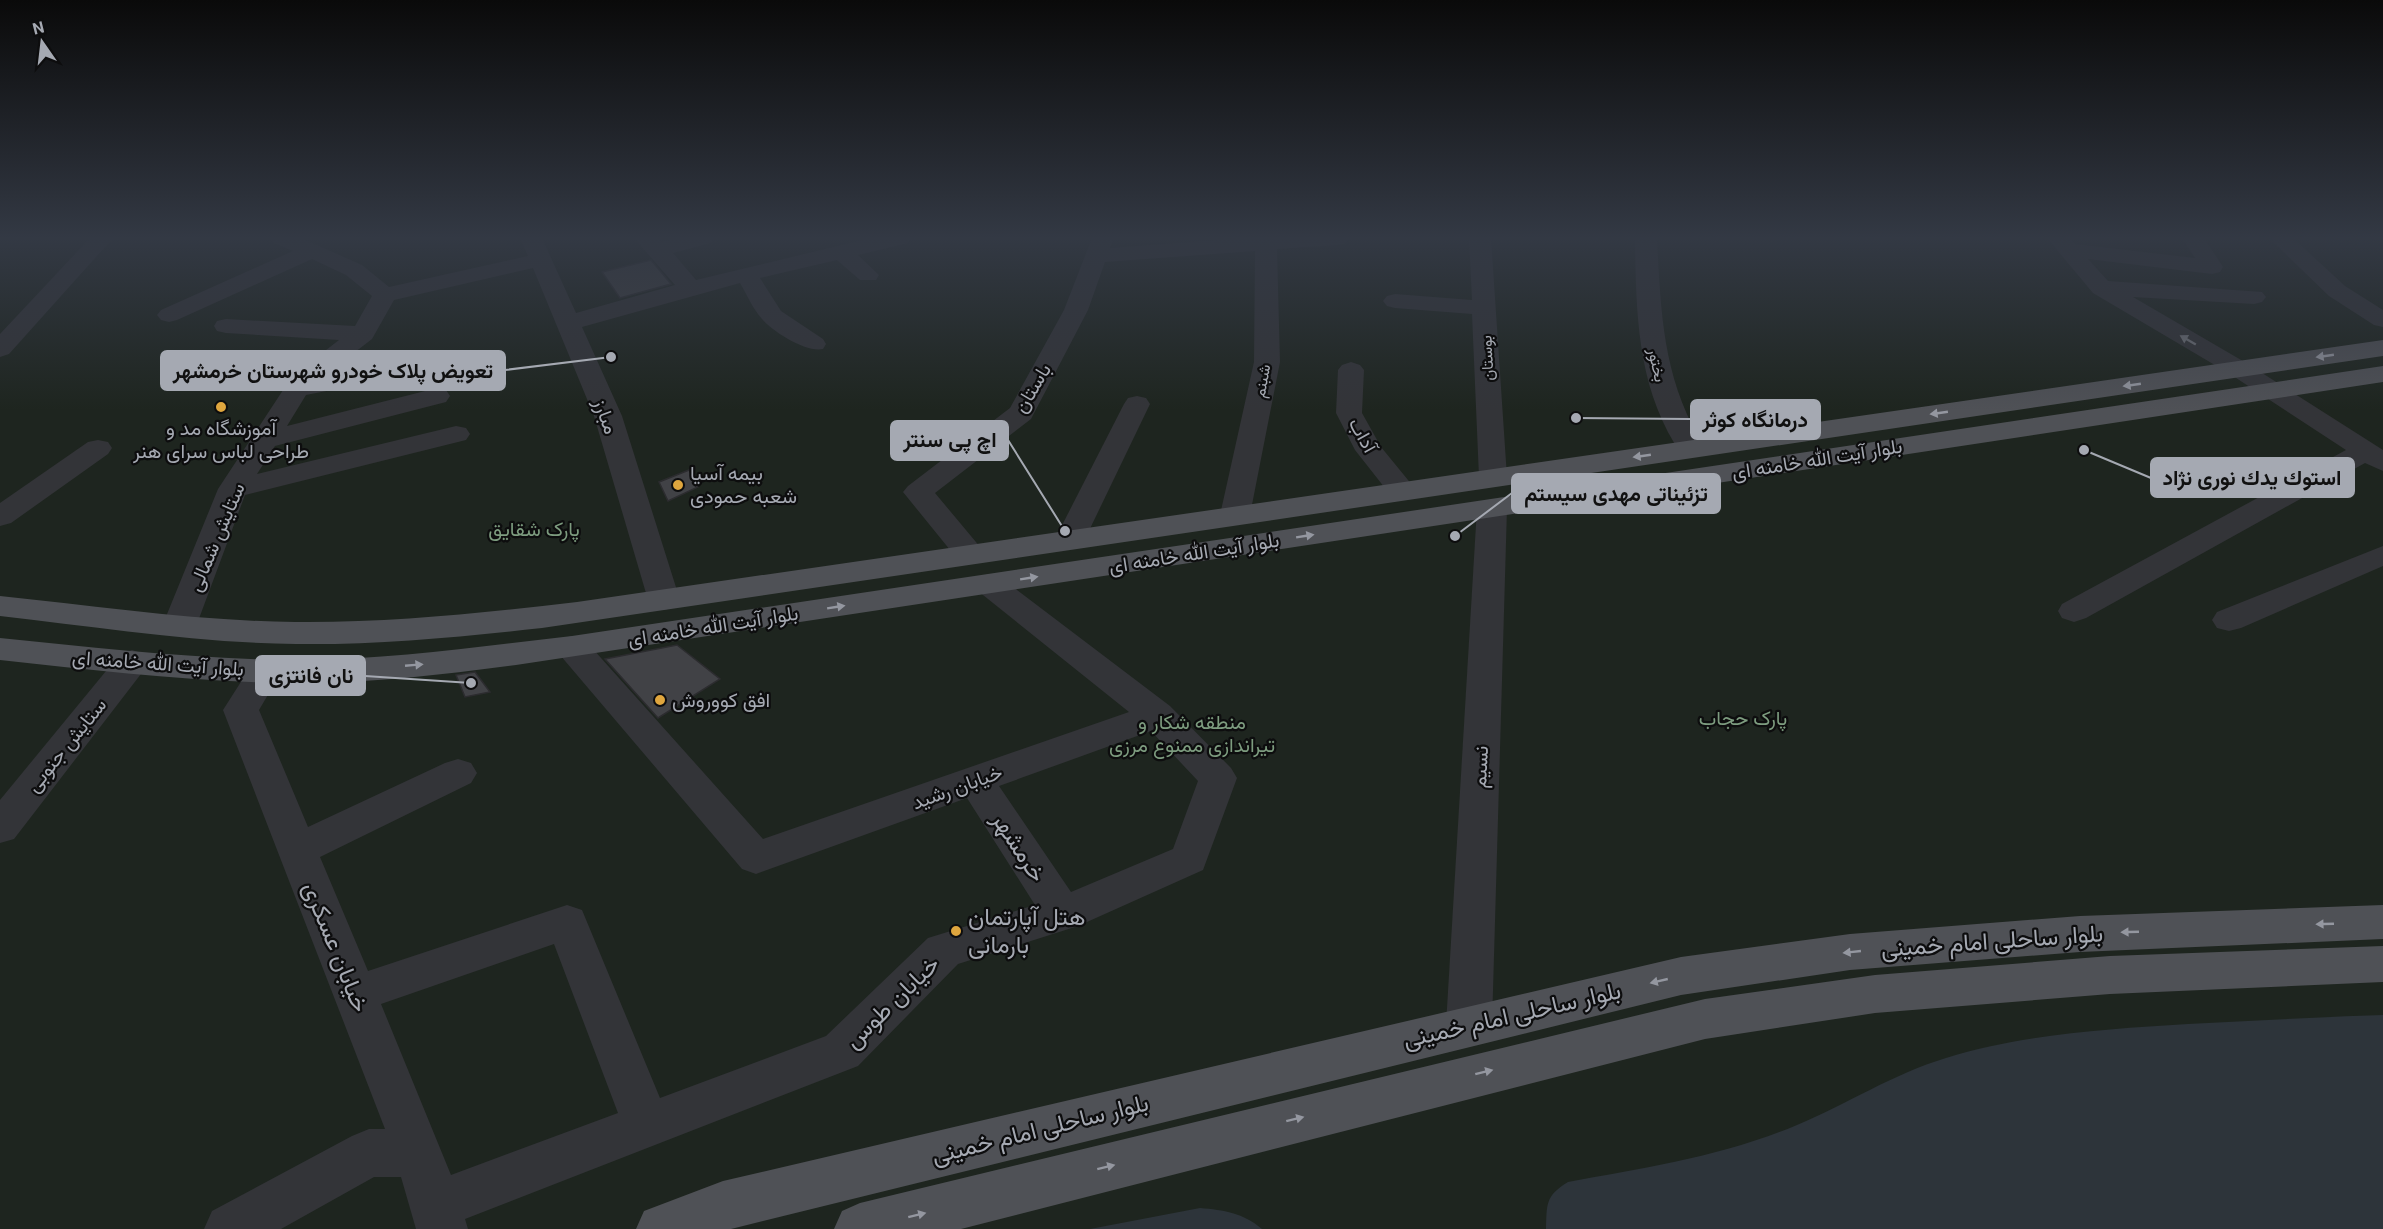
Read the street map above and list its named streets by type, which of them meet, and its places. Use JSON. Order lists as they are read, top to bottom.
{
  "streets": {
    "main road": ["بلوار آیت الله خامنه ای", "بلوار ساحلی امام خمینی"],
    "street": [
      "بوستان",
      "بختور",
      "شبنم",
      "باستان",
      "مبارز",
      "آداب",
      "ستایش شمالی",
      "ستایش جنوبی",
      "نسیم",
      "خیابان رشید",
      "خرمشهر",
      "خیابان عسکری",
      "خیابان طوس"
    ]
  },
  "crossings": [
    ["بوستان", "بلوار آیت الله خامنه ای"],
    ["بوستان", "نسیم"],
    ["بختور", "بلوار آیت الله خامنه ای"],
    ["شبنم", "بلوار آیت الله خامنه ای"],
    ["باستان", "بلوار آیت الله خامنه ای"],
    ["باستان", "خیابان طوس"],
    ["مبارز", "بلوار آیت الله خامنه ای"],
    ["آداب", "بلوار آیت الله خامنه ای"],
    ["بلوار آیت الله خامنه ای", "ستایش شمالی"],
    ["بلوار آیت الله خامنه ای", "ستایش جنوبی"],
    ["بلوار آیت الله خامنه ای", "نسیم"],
    ["بلوار آیت الله خامنه ای", "خیابان رشید"],
    ["بلوار آیت الله خامنه ای", "خیابان عسکری"],
    ["بلوار آیت الله خامنه ای", "خیابان طوس"],
    ["نسیم", "بلوار ساحلی امام خمینی"],
    ["خیابان رشید", "خرمشهر"],
    ["خیابان رشید", "خیابان طوس"],
    ["خرمشهر", "خیابان طوس"],
    ["خیابان عسکری", "خیابان طوس"]
  ],
  "parks": ["پارک شقایق", "پارک حجاب", "منطقه شکار و تیراندازی ممنوع مرزی"],
  "places": [
    "تعویض پلاک خودرو شهرستان خرمشهر",
    "آموزشگاه مد و طراحی لباس سرای هنر",
    "درمانگاه کوثر",
    "استوك يدك نوری نژاد",
    "بیمه آسیا شعبه حمودی",
    "اچ پی سنتر",
    "تزئیناتی مهدی سیستم",
    "نان فانتزی",
    "افق کووروش",
    "هتل آپارتمان بارمانی"
  ],
  "north": "top"
}
